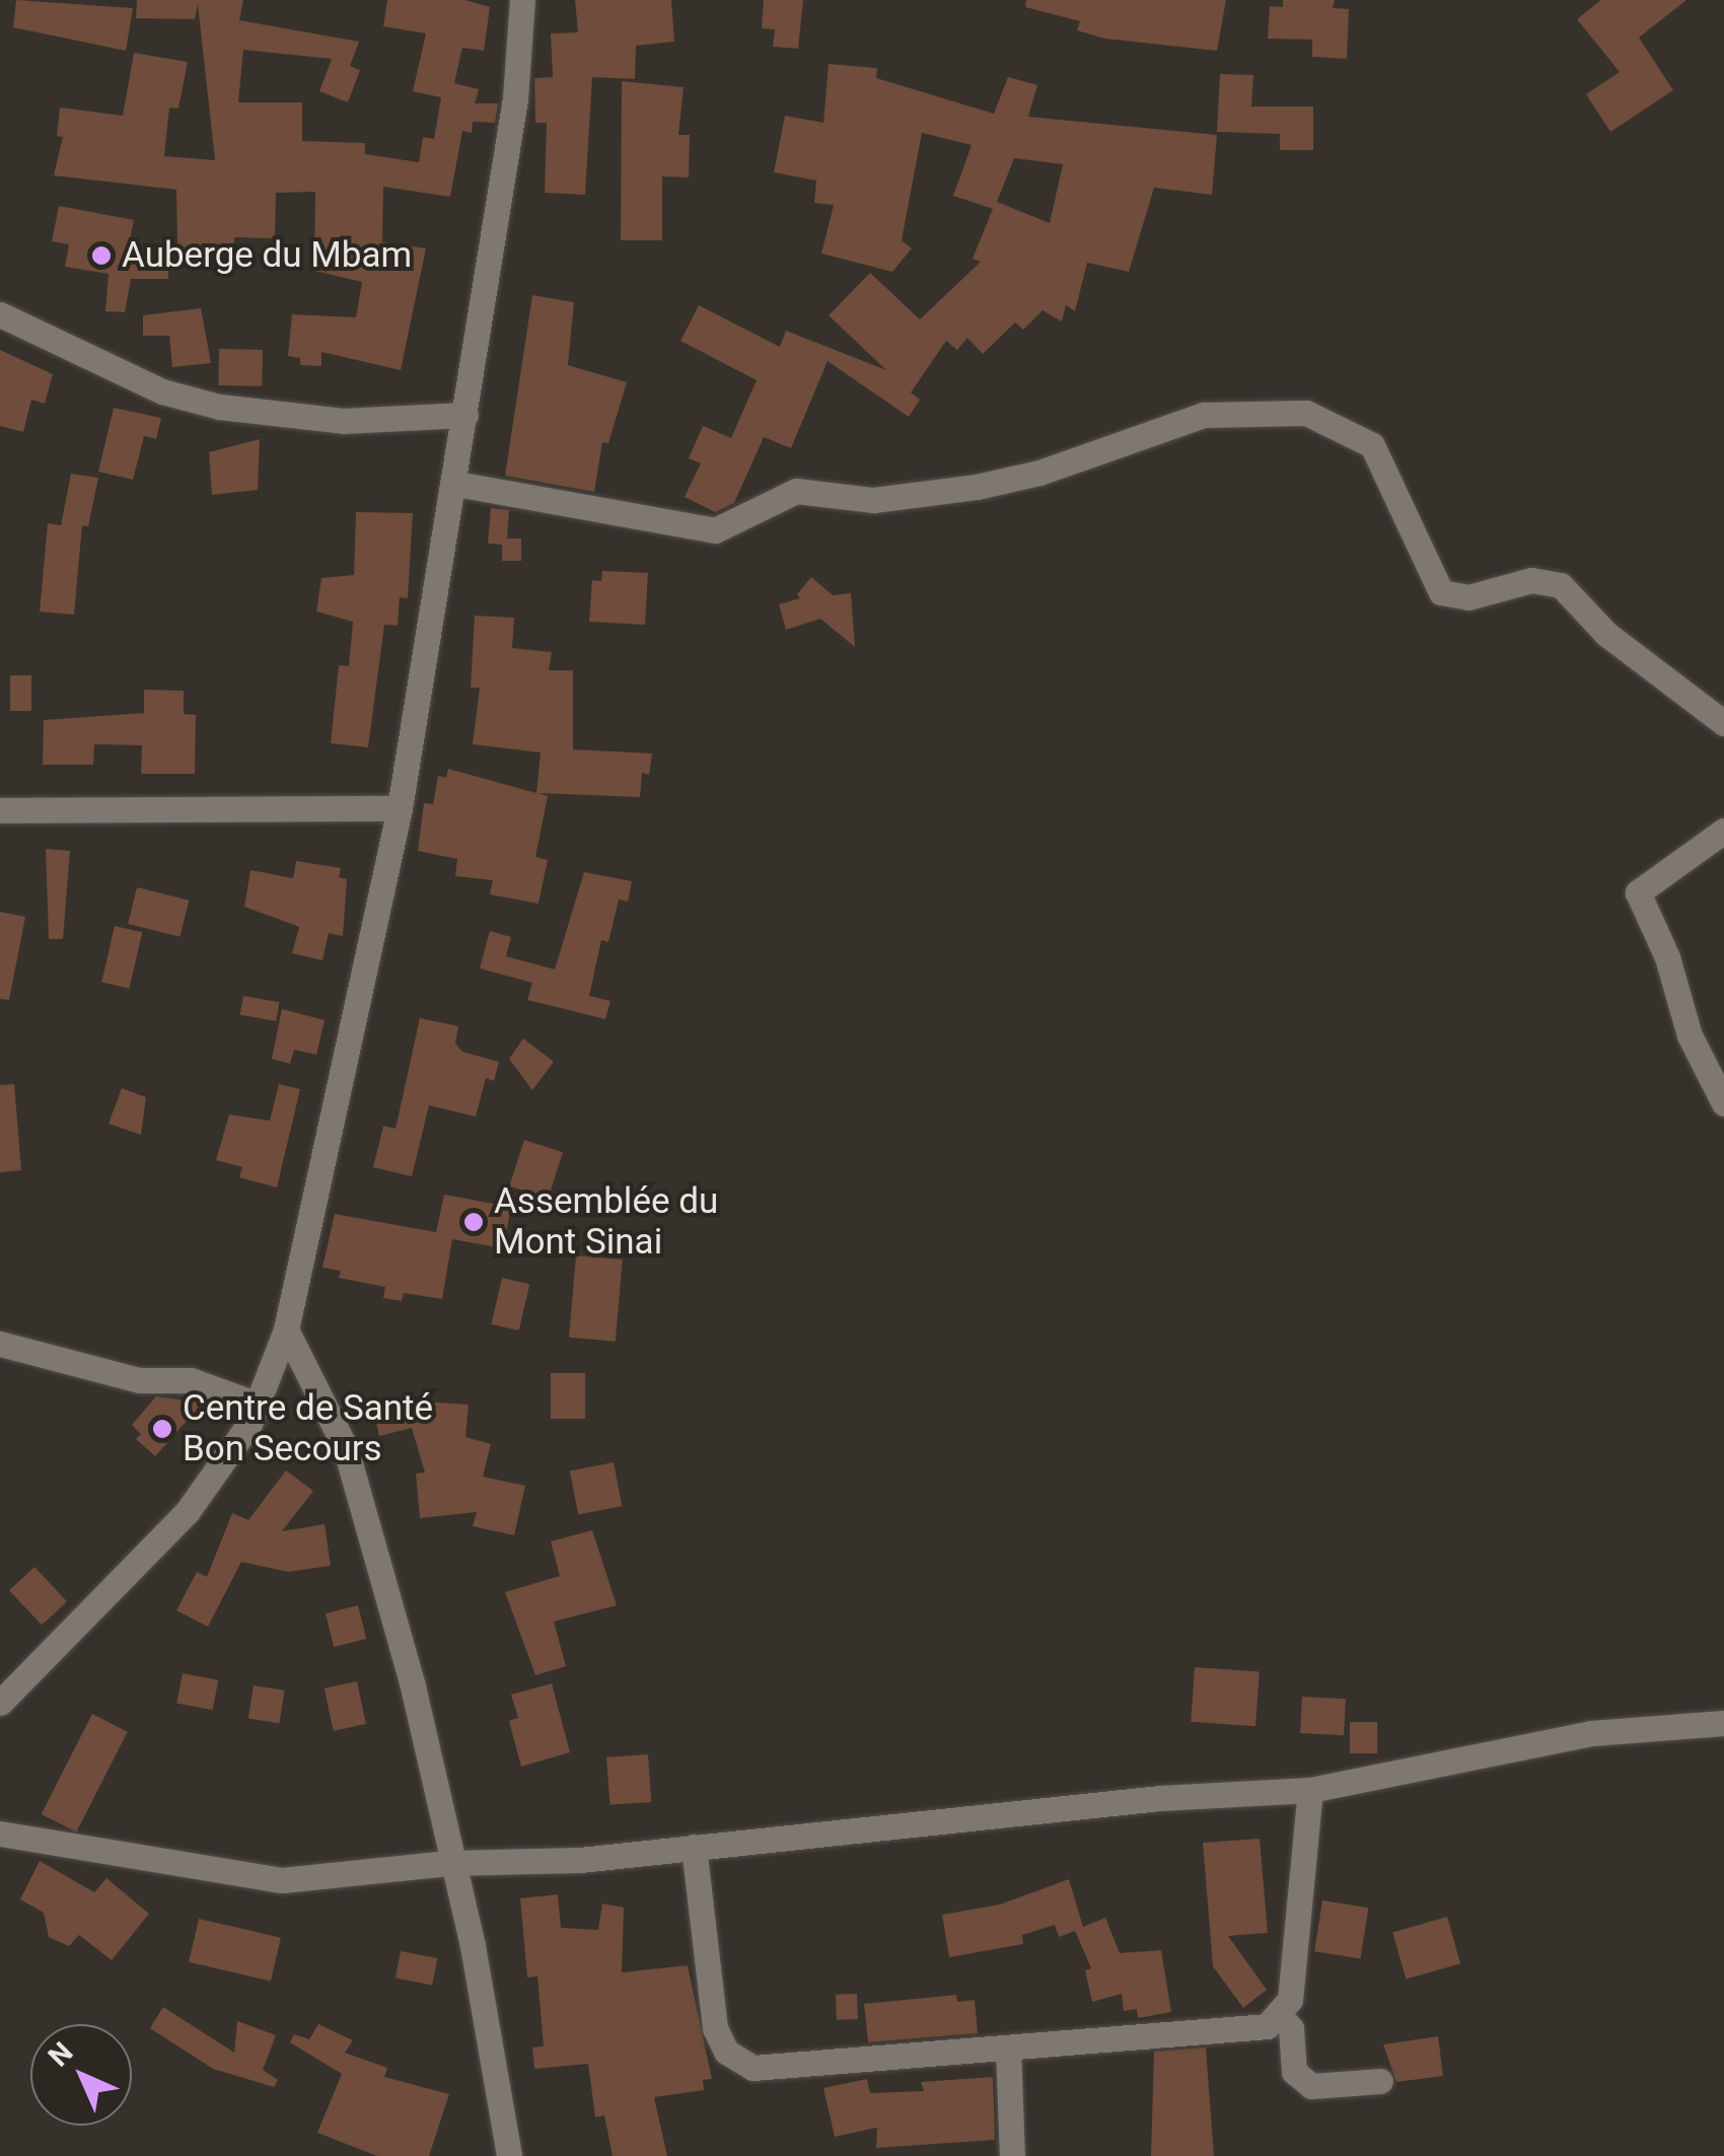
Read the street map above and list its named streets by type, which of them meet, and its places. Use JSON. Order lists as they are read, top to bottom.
{
  "places": ["Auberge du Mbam", "Assemblée du Mont Sinai", "Centre de Santé Bon Secours"],
  "north": "top left"
}
